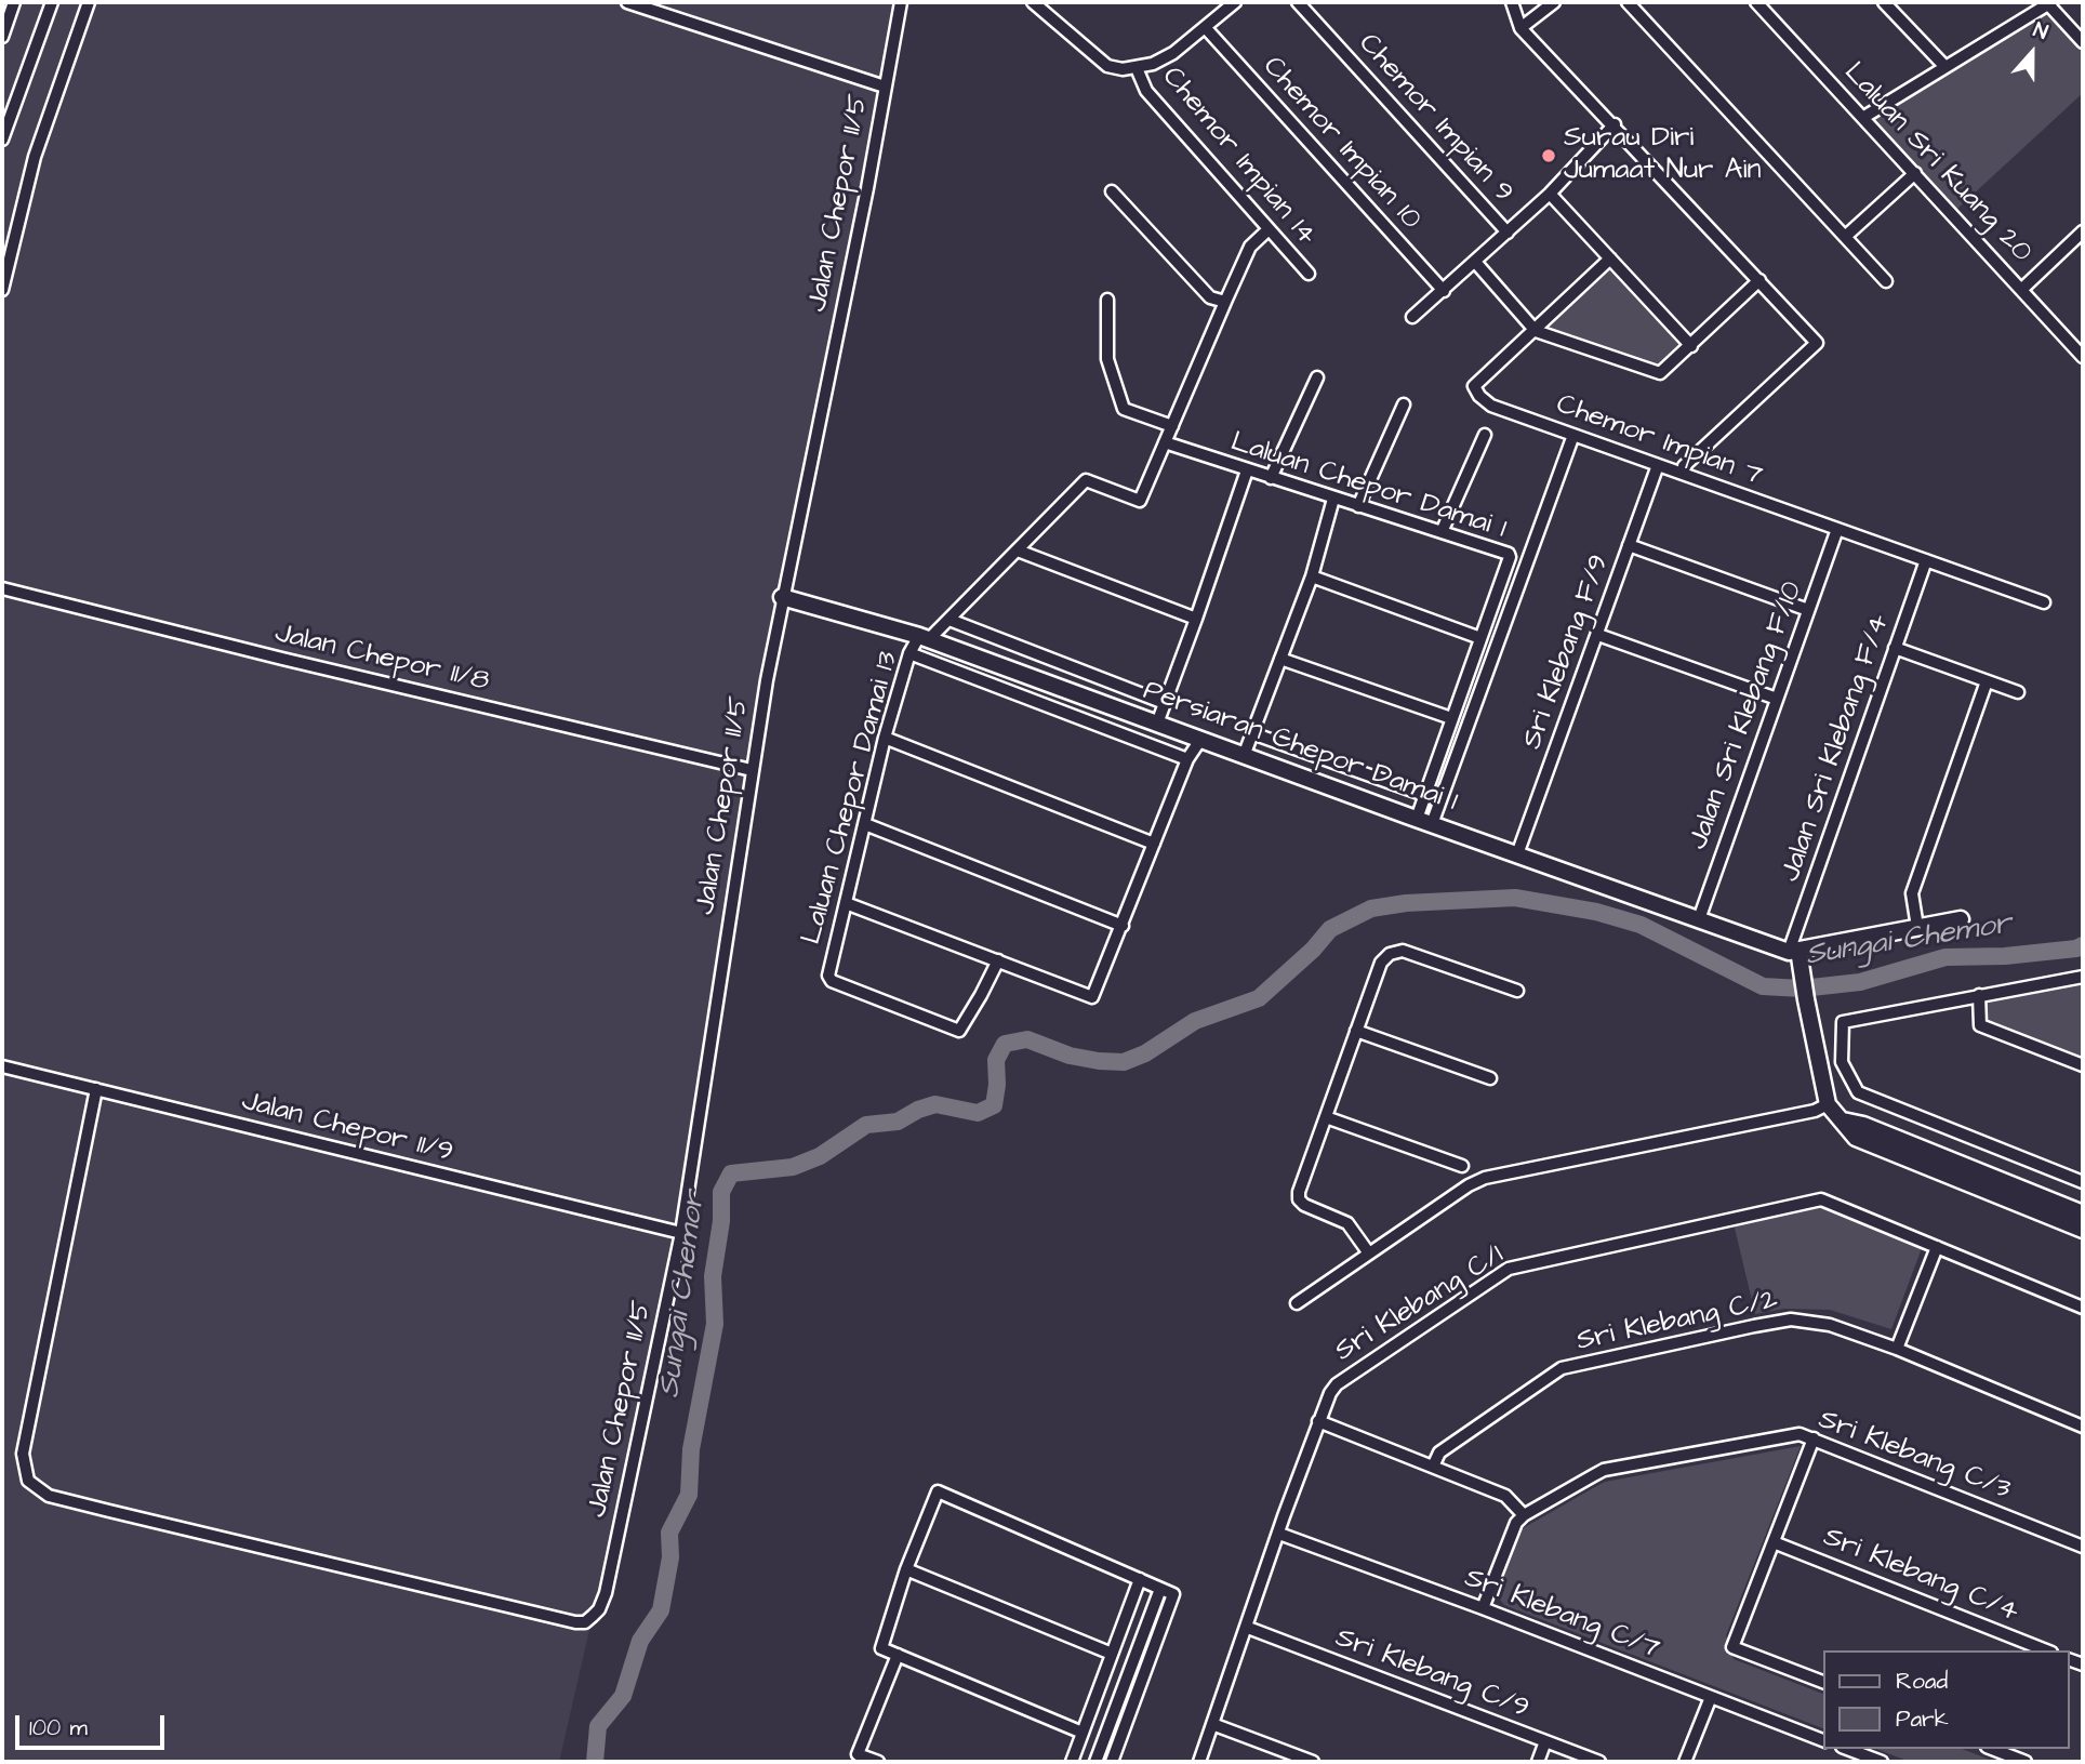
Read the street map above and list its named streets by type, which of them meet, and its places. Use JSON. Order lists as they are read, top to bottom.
{
  "streets": {
    "street": [
      "Chemor Impian 9",
      "Chemor Impian 10",
      "Chemor Impian 14",
      "Laluan Sri Kuang 20",
      "Jalan Chepor 11/5",
      "Chemor Impian 7",
      "Laluan Chepor Damai 1",
      "Sri Klebang F/9",
      "Jalan Chepor 11/8",
      "Jalan Sri Klebang F/10",
      "Persiaran Chepor Damai 1",
      "Jalan Sri Klebang F/4",
      "Laluan Chepor Damai 13",
      "Jalan Chepor 11/9",
      "Sri Klebang C/1",
      "Sri Klebang C/2",
      "Sri Klebang C/3",
      "Sri Klebang C/4",
      "Sri Klebang C/7",
      "Sri Klebang C/9"
    ]
  },
  "crossings": [
    ["Jalan Chepor 11/5", "Jalan Chepor 11/8"],
    ["Jalan Chepor 11/5", "Persiaran Chepor Damai 1"],
    ["Jalan Chepor 11/5", "Jalan Chepor 11/9"],
    ["Chemor Impian 7", "Sri Klebang F/9"],
    ["Chemor Impian 7", "Jalan Sri Klebang F/10"],
    ["Chemor Impian 7", "Jalan Sri Klebang F/4"],
    ["Laluan Chepor Damai 1", "Persiaran Chepor Damai 1"],
    ["Sri Klebang F/9", "Persiaran Chepor Damai 1"],
    ["Jalan Sri Klebang F/10", "Persiaran Chepor Damai 1"],
    ["Persiaran Chepor Damai 1", "Jalan Sri Klebang F/4"],
    ["Persiaran Chepor Damai 1", "Laluan Chepor Damai 13"],
    ["Sri Klebang C/1", "Sri Klebang C/7"],
    ["Sri Klebang C/1", "Sri Klebang C/9"]
  ],
  "water": ["Sungai Chemor"],
  "places": ["Surau Diri Jumaat Nur Ain"],
  "legend": ["Road", "Park"],
  "scale_bar": "100 m",
  "north": "top"
}
